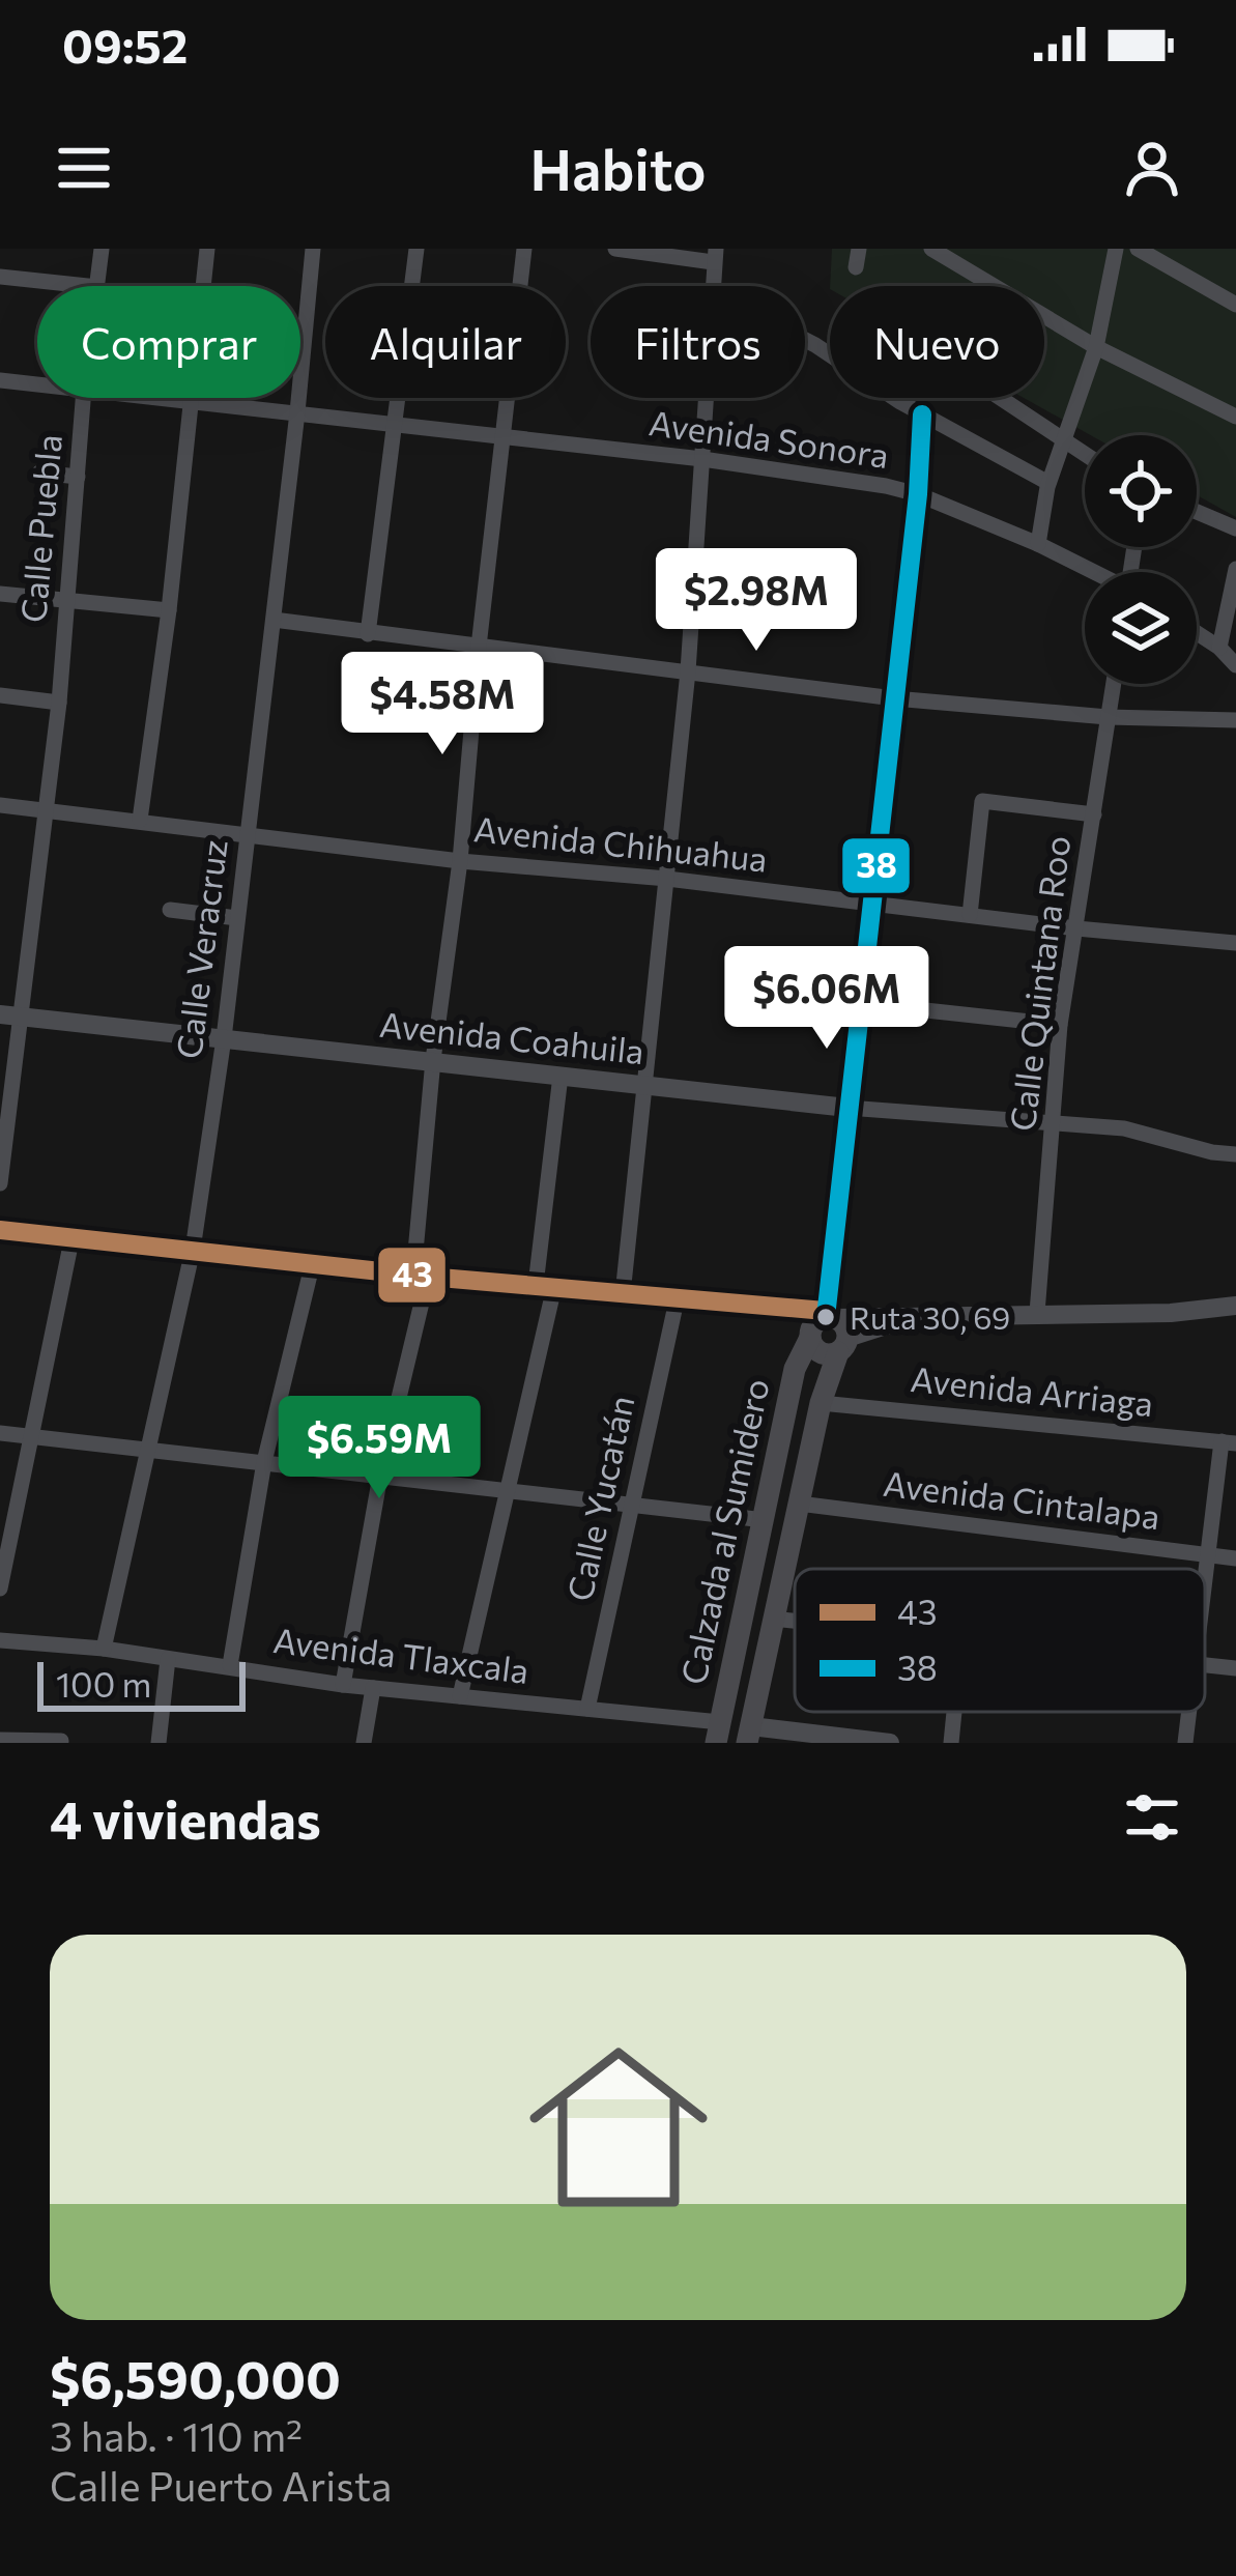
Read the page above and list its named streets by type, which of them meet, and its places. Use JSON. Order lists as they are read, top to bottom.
{
  "streets": {
    "main road": ["Calzada al Sumidero"],
    "street": [
      "Avenida Sonora",
      "Calle Puebla",
      "Avenida Chihuahua",
      "Calle Veracruz",
      "Calle Quintana Roo",
      "Avenida Coahuila",
      "Avenida Arriaga",
      "Calle Yucatán",
      "Avenida Cintalapa",
      "Avenida Tlaxcala"
    ]
  },
  "crossings": [
    ["Avenida Sonora", "Calle Veracruz"],
    ["Calle Puebla", "Avenida Chihuahua"],
    ["Calle Puebla", "Avenida Coahuila"],
    ["Avenida Chihuahua", "Calle Veracruz"],
    ["Avenida Chihuahua", "Calle Quintana Roo"],
    ["Calle Veracruz", "Avenida Coahuila"],
    ["Calle Veracruz", "Avenida Tlaxcala"],
    ["Calle Quintana Roo", "Avenida Coahuila"],
    ["Avenida Arriaga", "Calzada al Sumidero"],
    ["Calle Yucatán", "Avenida Tlaxcala"],
    ["Avenida Cintalapa", "Calzada al Sumidero"],
    ["Calzada al Sumidero", "Avenida Tlaxcala"]
  ],
  "places": ["Ruta 30, 69"],
  "lines": ["transit line 38", "transit line 43"],
  "legend": ["43", "38"],
  "scale_bar": "100 m",
  "page": {
    "status": "09:52",
    "header": "Habito",
    "chip": [
      "Comprar",
      "Alquilar",
      "Filtros",
      "Nuevo"
    ],
    "price": [
      "$2.98M",
      "$4.58M",
      "$6.06M",
      "$6.59M"
    ],
    "scale": "100 m",
    "heading": "4 viviendas",
    "list": [
      {
        "name": "$6,590,000",
        "note": "3 hab. · 110 m² · Calle Puerto Arista"
      }
    ]
  }
}
